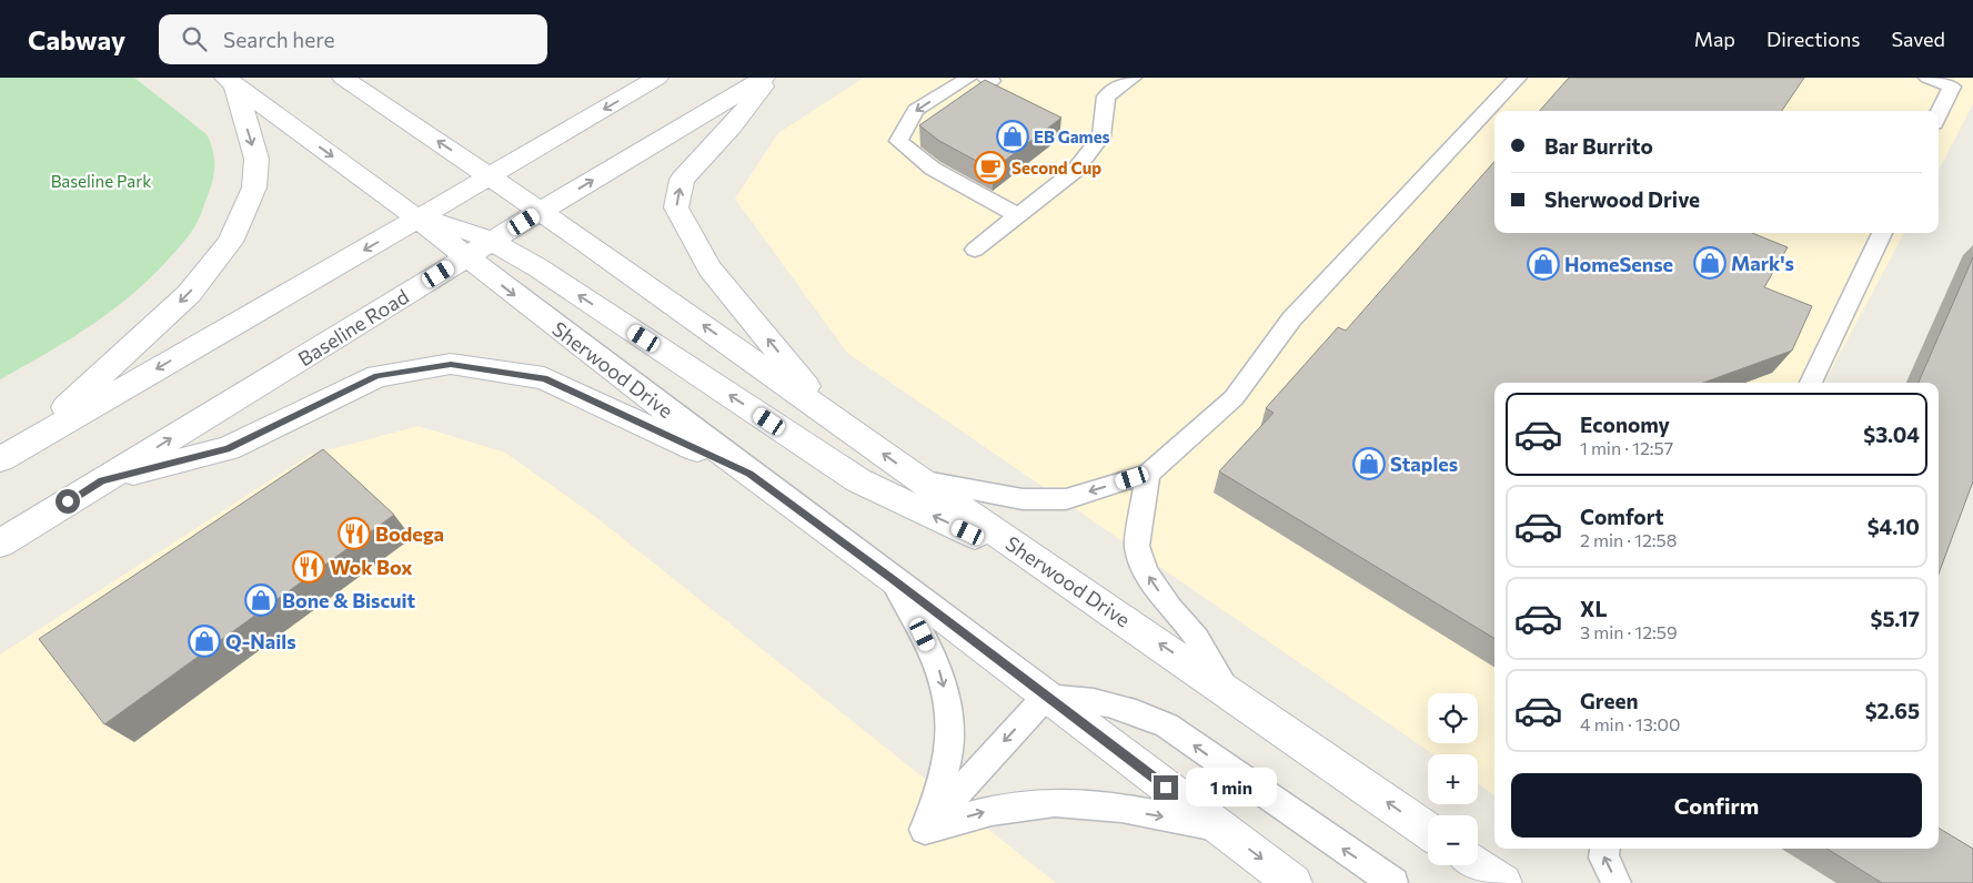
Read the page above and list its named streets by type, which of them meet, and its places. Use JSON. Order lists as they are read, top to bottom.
{
  "streets": {
    "main road": ["Baseline Road", "Sherwood Drive"]
  },
  "crossings": [
    ["Baseline Road", "Sherwood Drive"]
  ],
  "parks": ["Baseline Park"],
  "places": {
    "shop": [
      "EB Games",
      "Mark's",
      "HomeSense",
      "Staples",
      "Bone & Biscuit",
      "Q-Nails"
    ],
    "cafe": ["Second Cup"],
    "restaurant": ["Bodega", "Wok Box"]
  },
  "page": {
    "header": "Cabway",
    "search": "Search here",
    "nav": ["Map", "Directions", "Saved"],
    "banner": ["Bar Burrito", "Sherwood Drive"],
    "list": [
      {
        "name": "Economy",
        "note": "1 min · 12:57",
        "value": "$3.04"
      },
      {
        "name": "Comfort",
        "note": "2 min · 12:58",
        "value": "$4.10"
      },
      {
        "name": "XL",
        "note": "3 min · 12:59",
        "value": "$5.17"
      },
      {
        "name": "Green",
        "note": "4 min · 13:00",
        "value": "$2.65"
      }
    ],
    "map_buttons": ["+", "−"],
    "buttons": "Confirm",
    "bubble": "1 min"
  }
}
